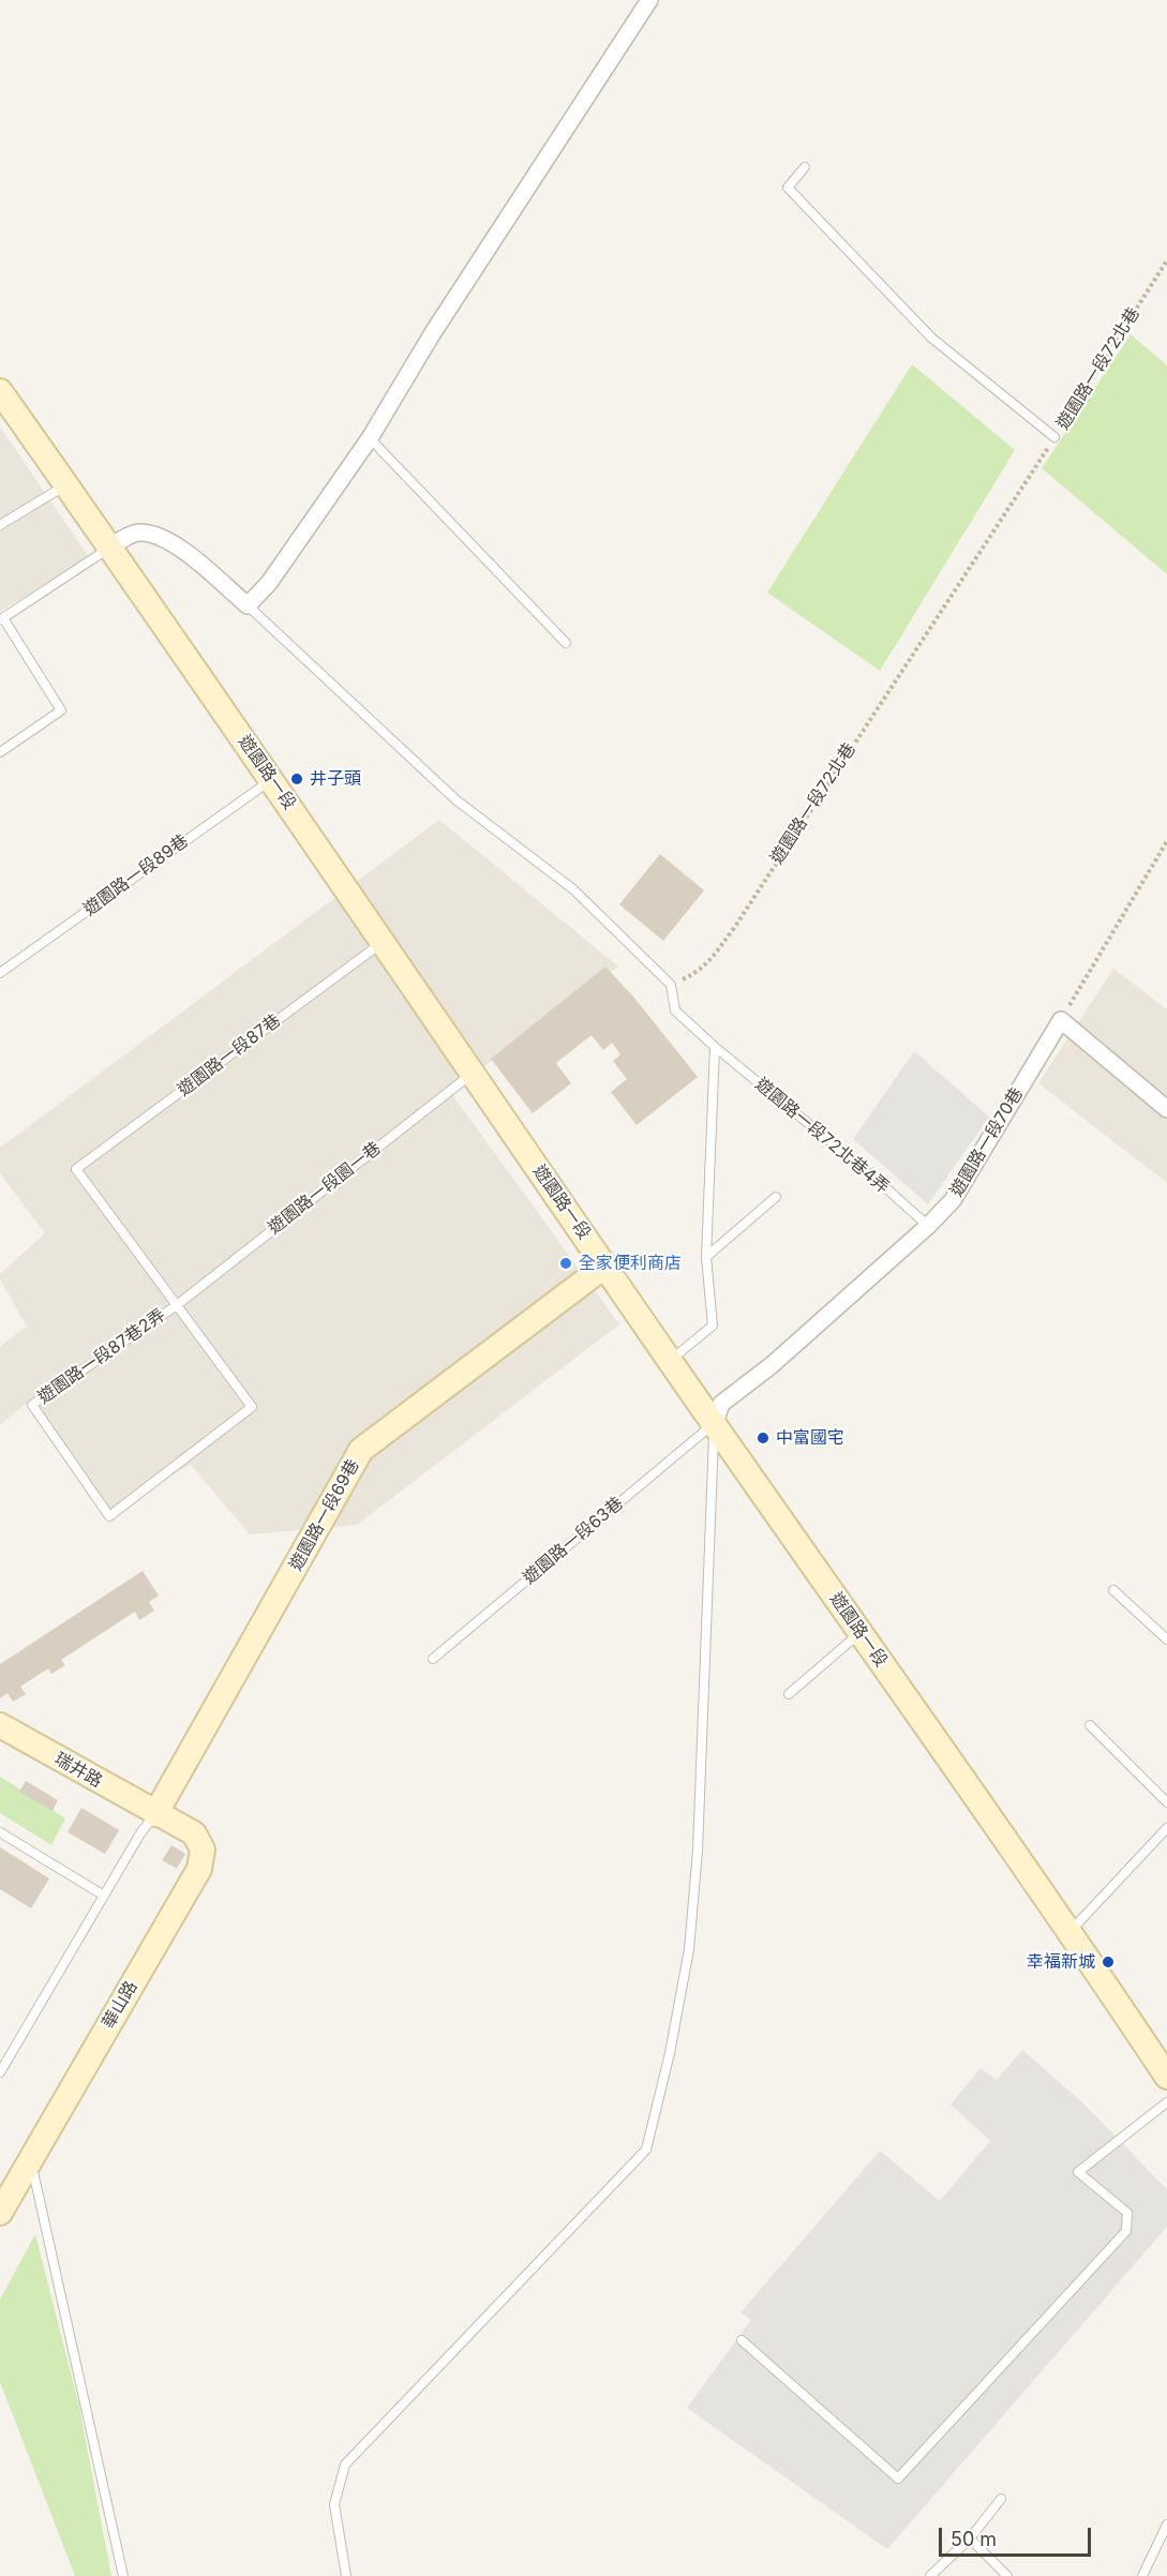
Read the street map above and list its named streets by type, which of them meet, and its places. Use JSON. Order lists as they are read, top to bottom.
{
  "streets": {
    "street": [
      "遊園路一段",
      "遊園路一段70巷",
      "遊園路一段69巷",
      "瑞井路",
      "華山路"
    ],
    "lane": [
      "遊園路一段89巷",
      "遊園路一段87巷",
      "遊園路一段72北巷4弄",
      "遊園路一段園一巷",
      "遊園路一段87巷2弄",
      "遊園路一段63巷"
    ],
    "path": ["遊園路一段72北巷"]
  },
  "crossings": [
    ["遊園路一段", "遊園路一段89巷"],
    ["遊園路一段", "遊園路一段87巷"],
    ["遊園路一段", "遊園路一段70巷"],
    ["遊園路一段", "遊園路一段園一巷"],
    ["遊園路一段", "遊園路一段69巷"],
    ["遊園路一段", "遊園路一段63巷"],
    ["遊園路一段87巷", "遊園路一段園一巷"],
    ["遊園路一段87巷", "遊園路一段87巷2弄"],
    ["遊園路一段72北巷4弄", "遊園路一段70巷"],
    ["遊園路一段70巷", "遊園路一段63巷"],
    ["遊園路一段園一巷", "遊園路一段87巷2弄"],
    ["遊園路一段69巷", "瑞井路"],
    ["遊園路一段69巷", "華山路"],
    ["瑞井路", "華山路"]
  ],
  "places": [
    "井子頭",
    "全家便利商店",
    "中富國宅",
    "幸福新城"
  ],
  "scale_bar": "50 m"
}
